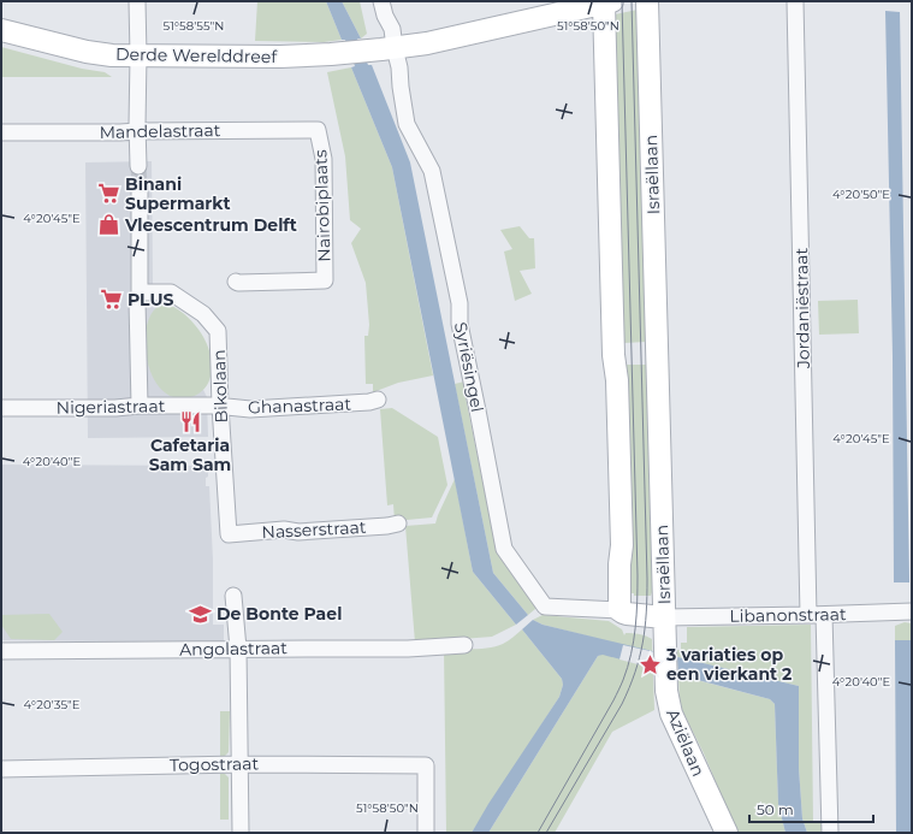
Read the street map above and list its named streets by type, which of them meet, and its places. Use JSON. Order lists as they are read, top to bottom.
{
  "streets": {
    "street": [
      "Derde Werelddreef",
      "Mandelastraat",
      "Israëllaan",
      "Nairobiplaats",
      "Jordaniëstraat",
      "Syriësingel",
      "Bikolaan",
      "Ghanastraat",
      "Nigeriastraat",
      "Nasserstraat",
      "Libanonstraat",
      "Angolastraat",
      "Aziëlaan",
      "Togostraat"
    ]
  },
  "crossings": [
    ["Derde Werelddreef", "Syriësingel"],
    ["Mandelastraat", "Nairobiplaats"],
    ["Israëllaan", "Syriësingel"],
    ["Israëllaan", "Libanonstraat"],
    ["Israëllaan", "Aziëlaan"],
    ["Jordaniëstraat", "Libanonstraat"],
    ["Bikolaan", "Ghanastraat"],
    ["Bikolaan", "Nigeriastraat"],
    ["Bikolaan", "Nasserstraat"],
    ["Ghanastraat", "Nigeriastraat"],
    ["Libanonstraat", "Aziëlaan"]
  ],
  "places": {
    "supermarket": ["Binani Supermarkt", "PLUS"],
    "shop": ["Vleescentrum Delft"],
    "restaurant": ["Cafetaria Sam Sam"],
    "school or university": ["De Bonte Pael"],
    "place": ["3 variaties op een vierkant 2"]
  },
  "scale_bar": "50 m",
  "coordinates": [
    "51°58'55\"N",
    "51°58'50\"N",
    "4°20'50\"E",
    "4°20'45\"E",
    "4°20'40\"E",
    "4°20'35\"E"
  ]
}
